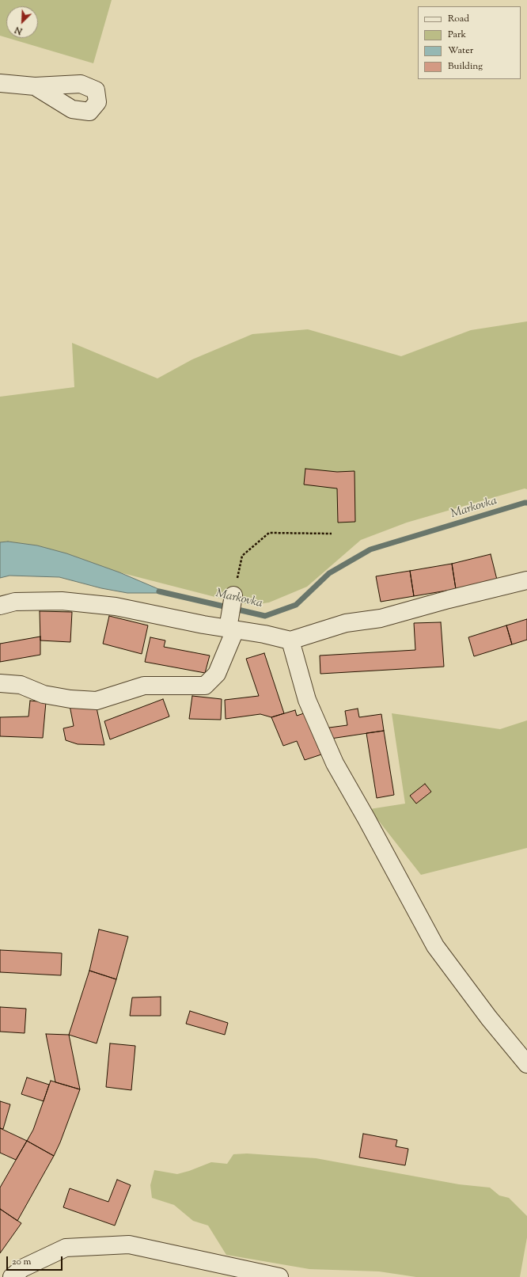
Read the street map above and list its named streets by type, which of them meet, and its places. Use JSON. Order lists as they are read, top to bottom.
{
  "water": ["Markovka"],
  "legend": [
    "Road",
    "Park",
    "Water",
    "Building"
  ],
  "scale_bar": "20 m",
  "north": "bottom left"
}
